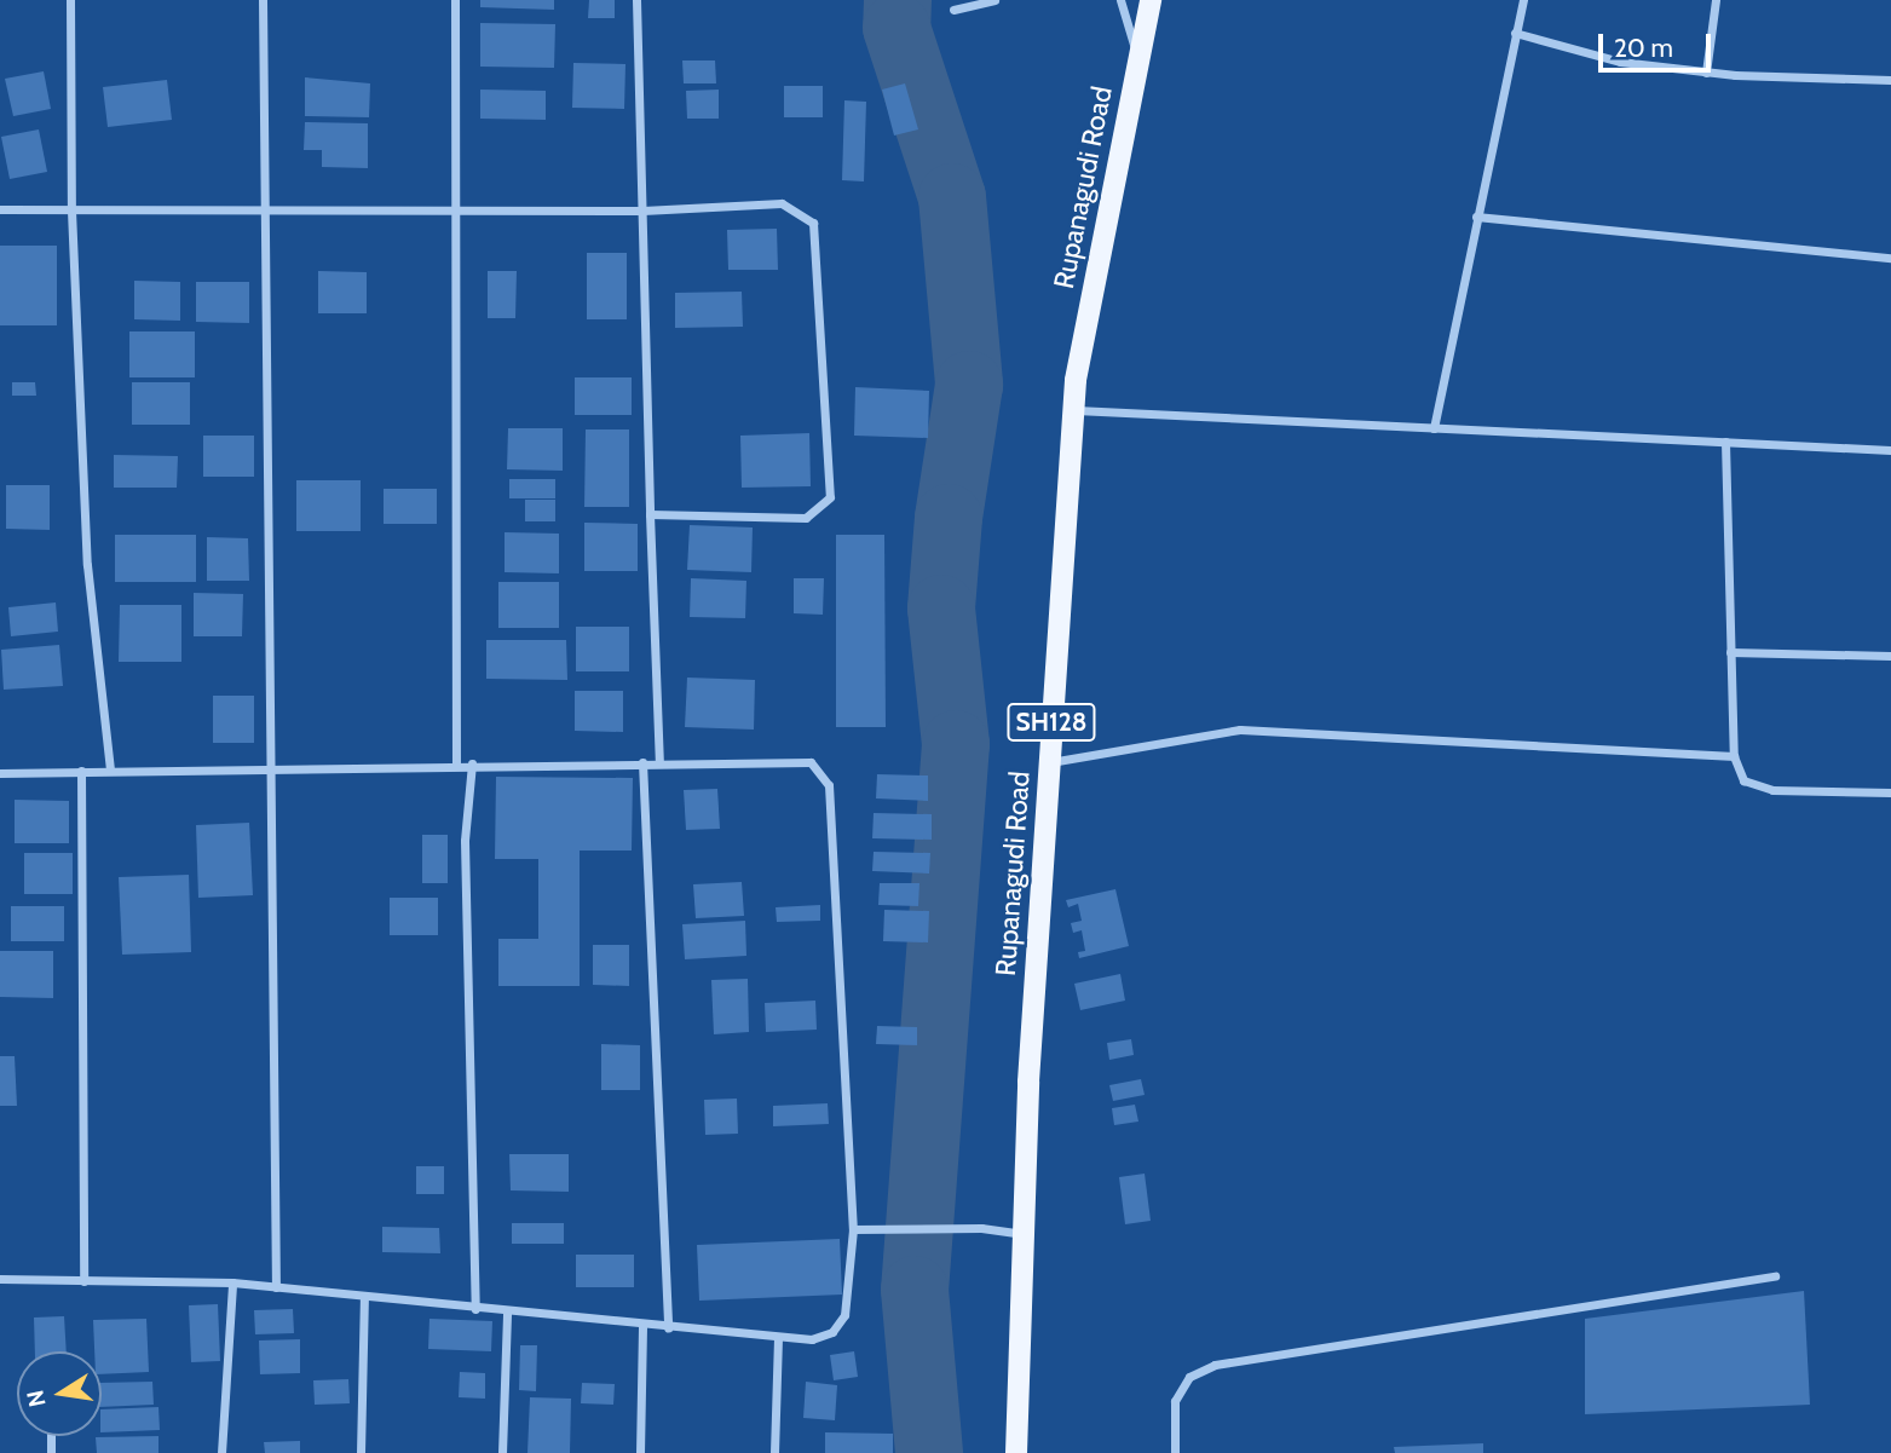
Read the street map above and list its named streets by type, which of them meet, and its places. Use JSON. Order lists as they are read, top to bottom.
{
  "streets": {
    "main road": ["Rupanagudi Road", "SH128"]
  },
  "scale_bar": "20 m",
  "north": "left"
}
